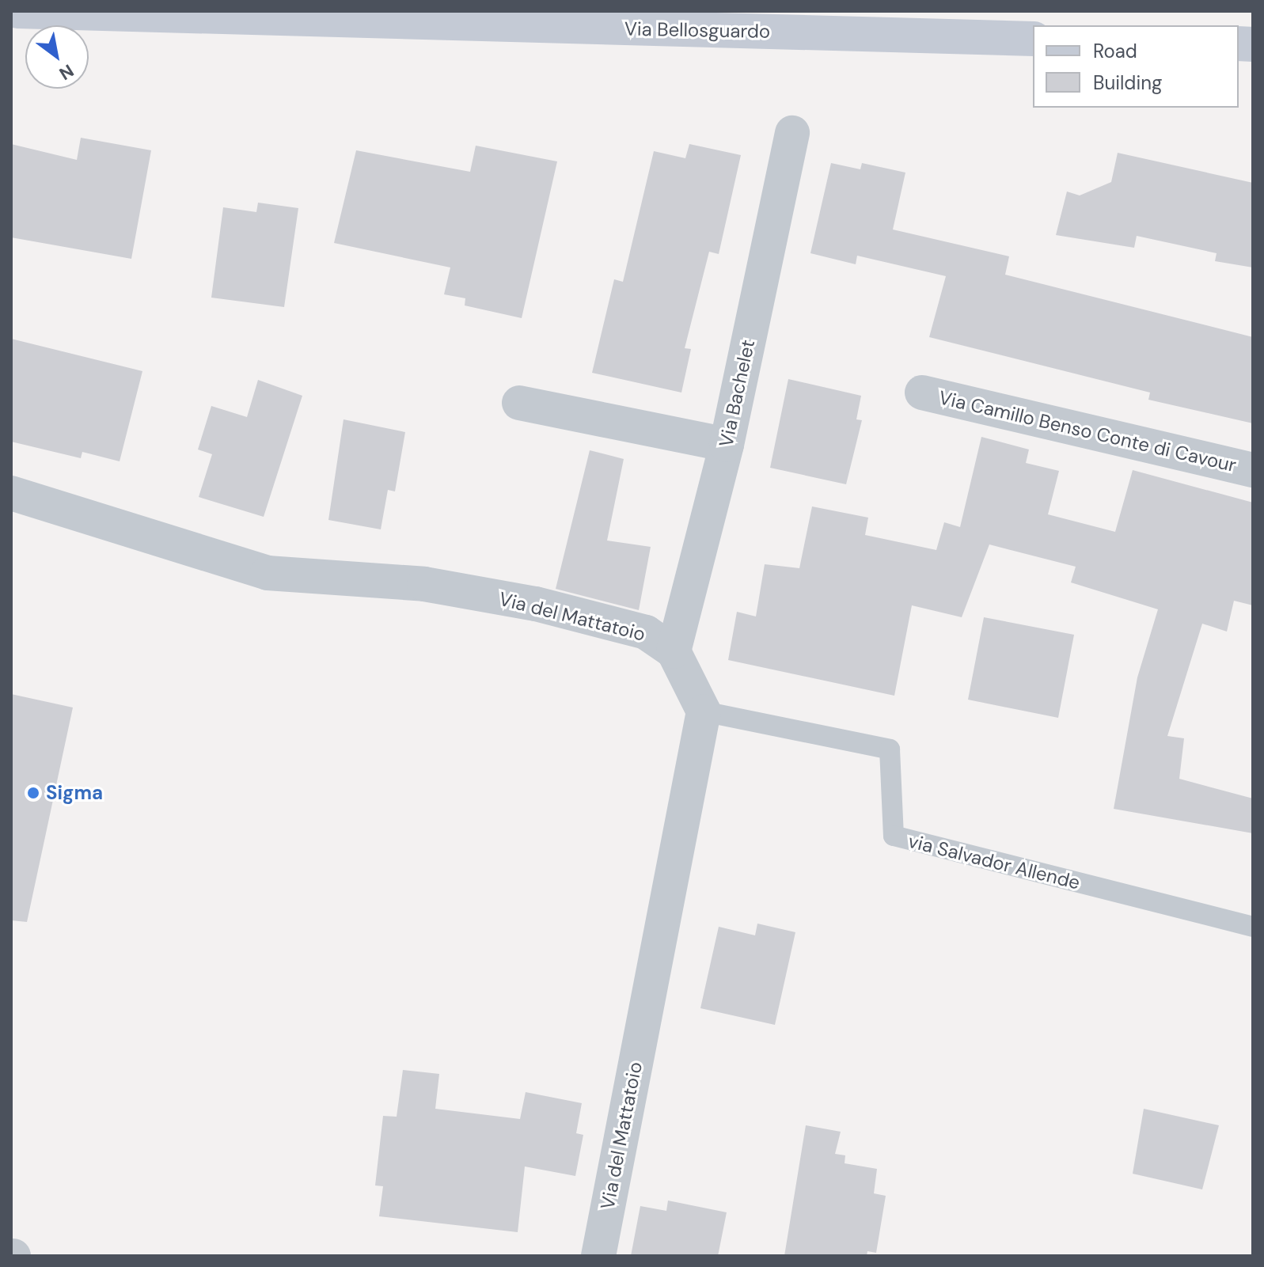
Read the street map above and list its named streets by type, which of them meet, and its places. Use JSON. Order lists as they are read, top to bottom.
{
  "streets": {
    "main road": ["Via Bellosguardo"],
    "street": ["Via Bachelet", "Via Camillo Benso Conte di Cavour", "Via del Mattatoio"],
    "lane": ["via Salvador Allende"]
  },
  "crossings": [
    ["Via Bachelet", "Via del Mattatoio"],
    ["Via del Mattatoio", "via Salvador Allende"]
  ],
  "places": ["Sigma"],
  "legend": ["Road", "Building"],
  "north": "bottom right"
}
